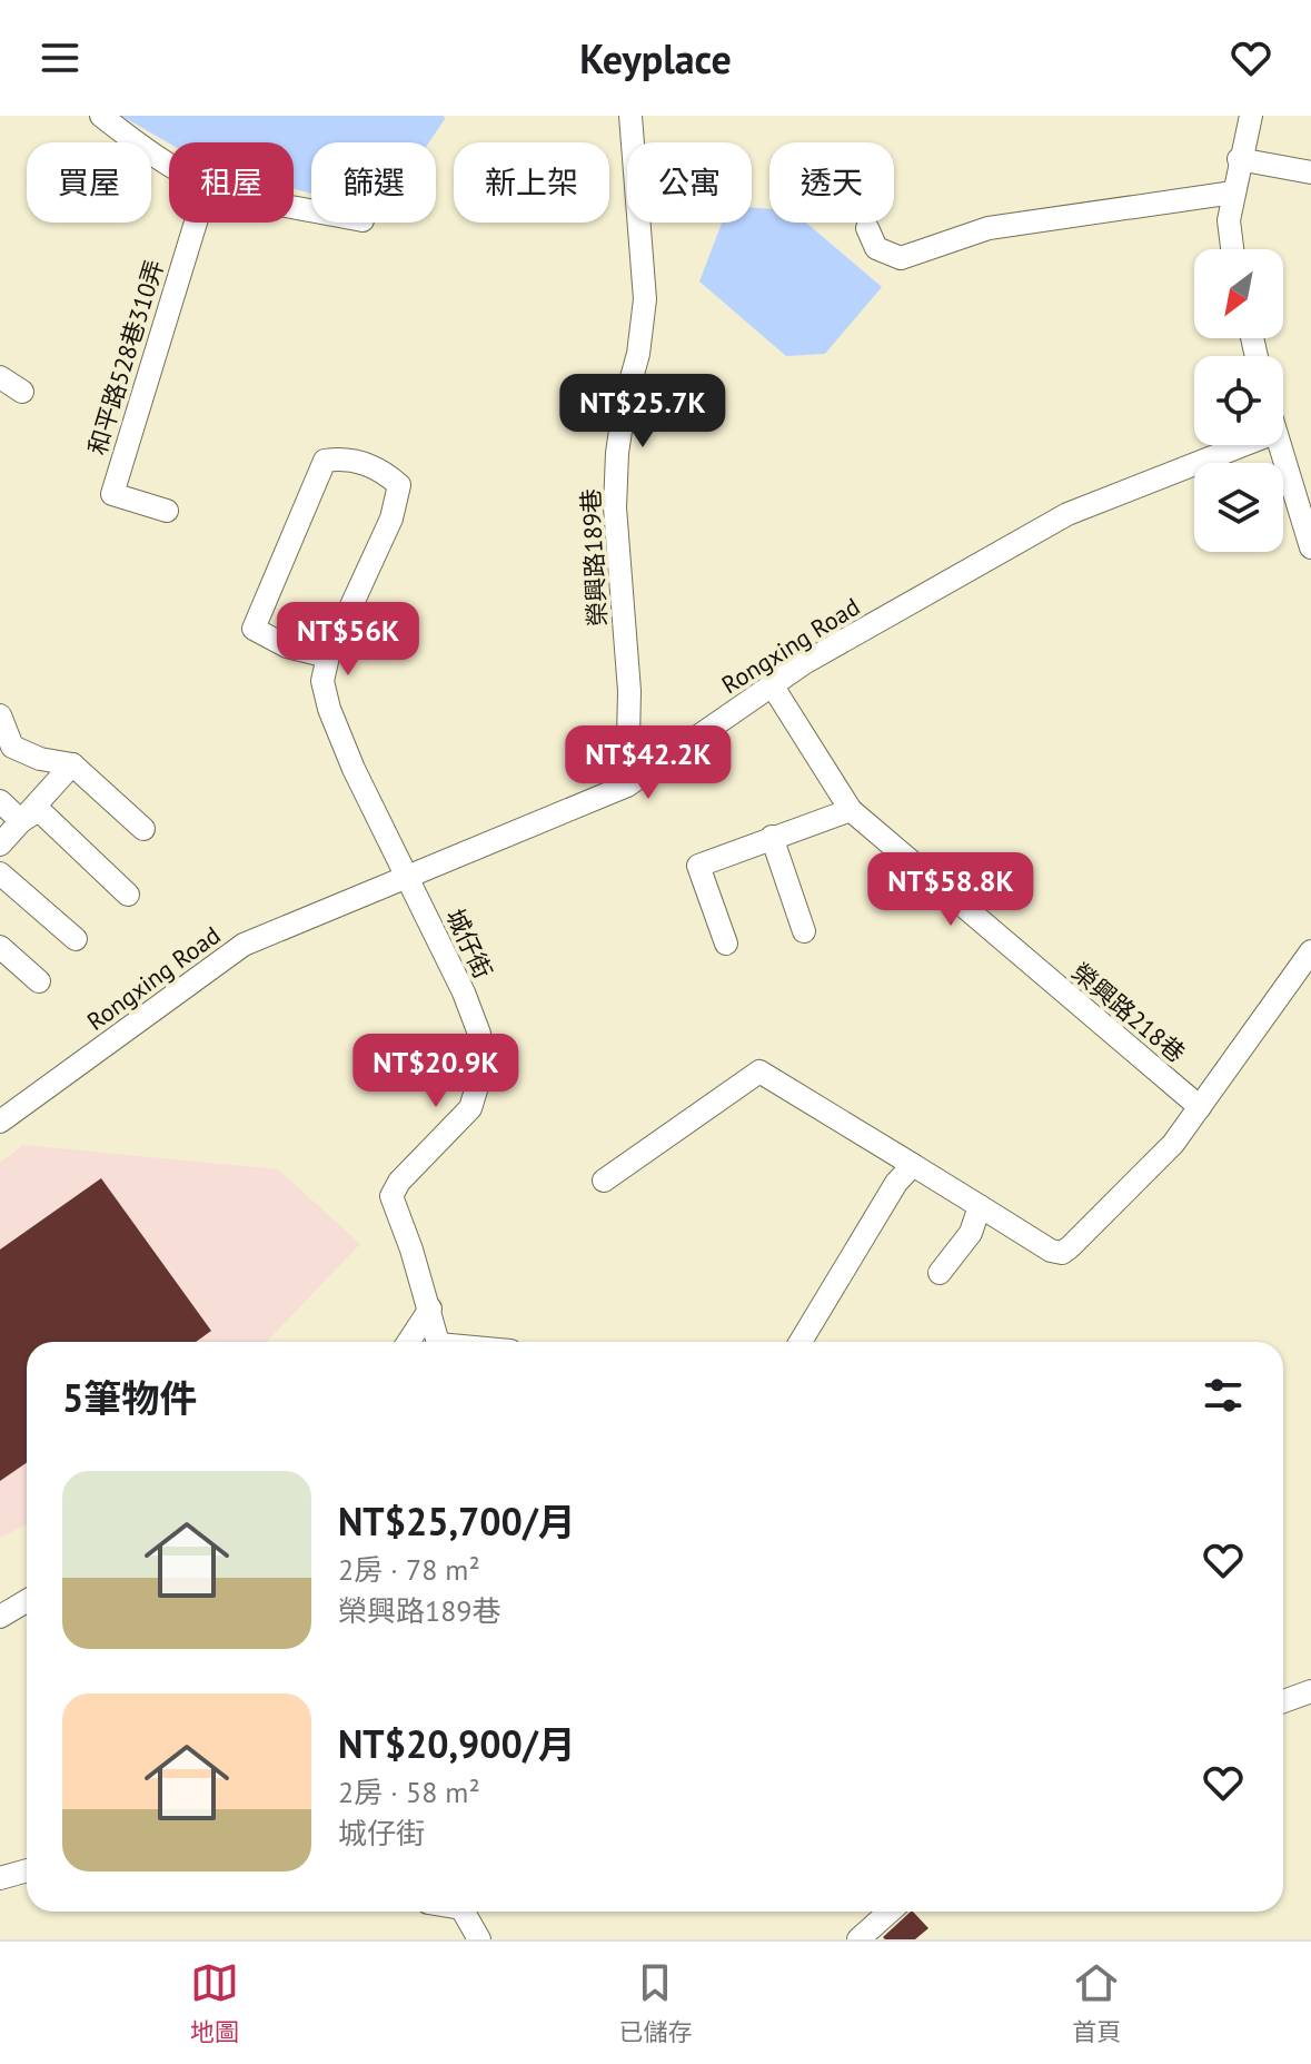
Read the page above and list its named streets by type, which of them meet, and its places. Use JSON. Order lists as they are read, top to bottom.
{
  "streets": {
    "street": [
      "和平路528巷310弄",
      "榮興路189巷",
      "Rongxing Road",
      "城仔街",
      "榮興路218巷"
    ]
  },
  "crossings": [
    ["榮興路189巷", "Rongxing Road"],
    ["Rongxing Road", "城仔街"],
    ["Rongxing Road", "榮興路218巷"]
  ],
  "north": "bottom left",
  "page": {
    "header": "Keyplace",
    "chip": [
      "買屋",
      "租屋",
      "篩選",
      "新上架",
      "公寓",
      "透天"
    ],
    "price": [
      "NT$25.7K",
      "NT$56K",
      "NT$42.2K",
      "NT$58.8K",
      "NT$20.9K"
    ],
    "heading": "5筆物件",
    "list": [
      {
        "name": "NT$25,700/月",
        "note": "2房 · 78 m² · 榮興路189巷"
      },
      {
        "name": "NT$20,900/月",
        "note": "2房 · 58 m² · 城仔街"
      }
    ],
    "tabs": ["地圖", "已儲存", "首頁"]
  }
}
